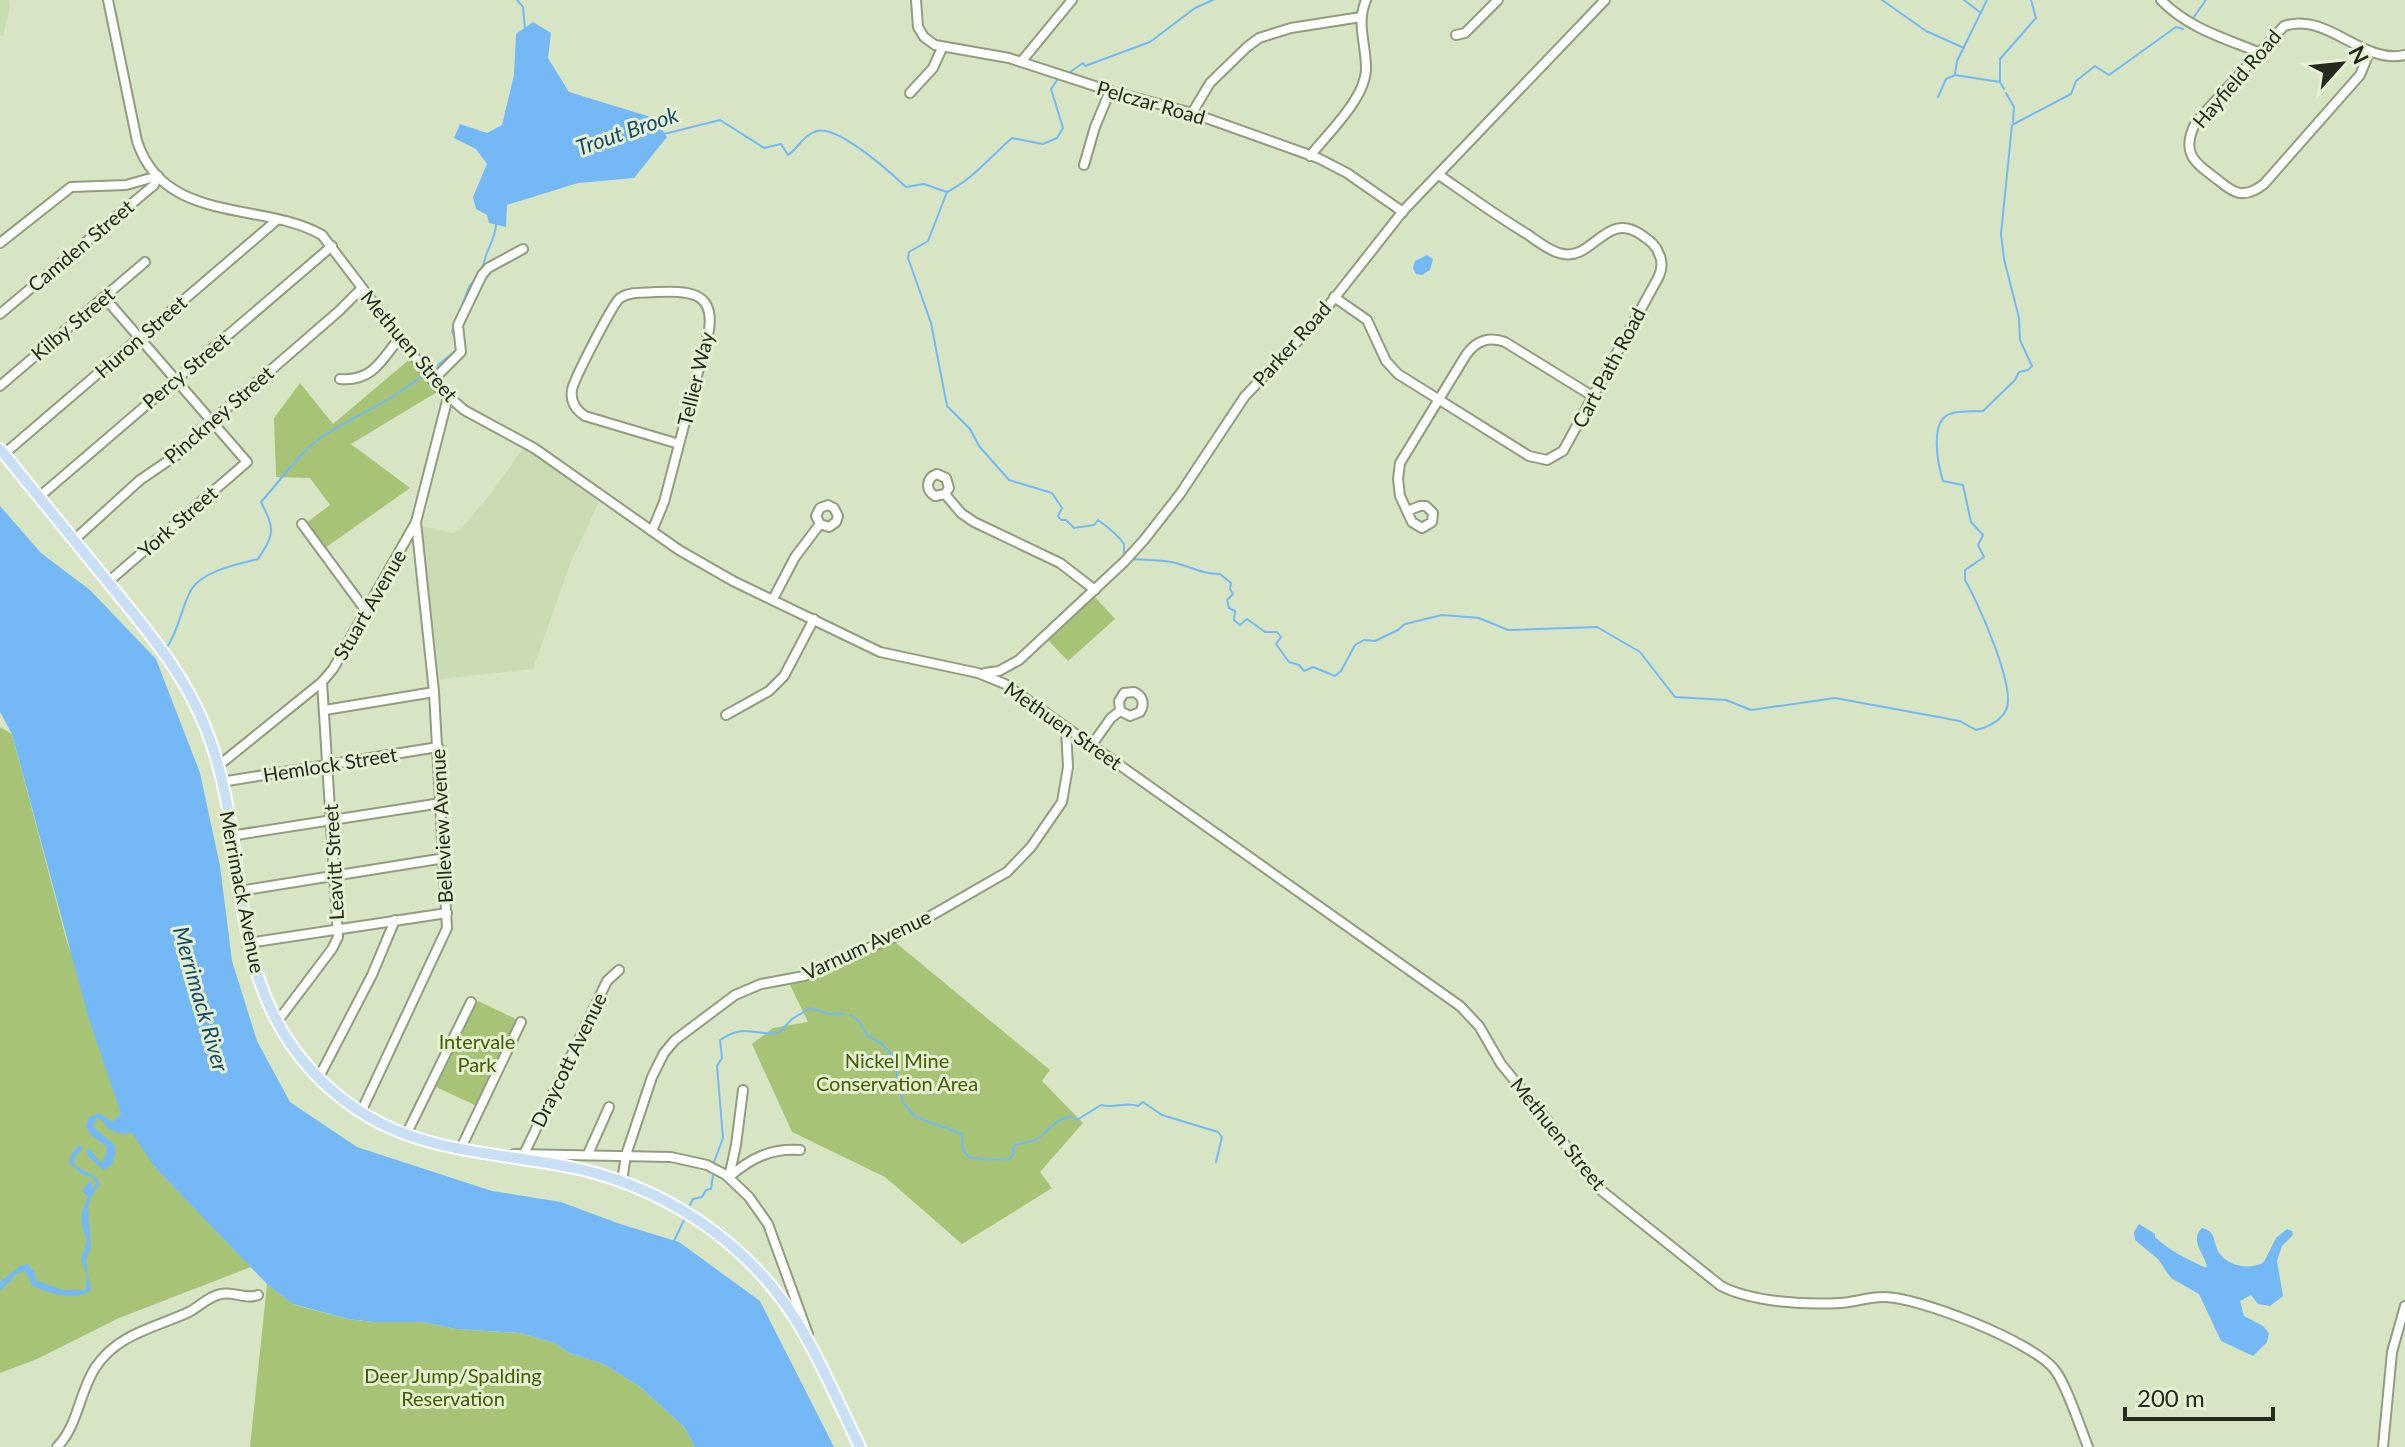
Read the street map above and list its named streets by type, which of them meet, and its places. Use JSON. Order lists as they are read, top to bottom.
{
  "streets": {
    "main road": ["Merrimack Avenue"],
    "street": [
      "Hayfield Road",
      "Pelczar Road",
      "Camden Street",
      "Kilby Street",
      "Huron Street",
      "Parker Road",
      "Methuen Street",
      "Cart Path Road",
      "Percy Street",
      "Tellier Way",
      "Pinckney Street",
      "York Street",
      "Stuart Avenue",
      "Hemlock Street",
      "Belleview Avenue",
      "Leavitt Street",
      "Varnum Avenue",
      "Draycott Avenue"
    ]
  },
  "crossings": [
    ["Pelczar Road", "Parker Road"],
    ["Camden Street", "Methuen Street"],
    ["Huron Street", "Methuen Street"],
    ["Huron Street", "Merrimack Avenue"],
    ["Parker Road", "Methuen Street"],
    ["Parker Road", "Cart Path Road"],
    ["Methuen Street", "Percy Street"],
    ["Methuen Street", "Tellier Way"],
    ["Methuen Street", "Pinckney Street"],
    ["Methuen Street", "Stuart Avenue"],
    ["Methuen Street", "Varnum Avenue"],
    ["Percy Street", "Merrimack Avenue"],
    ["Pinckney Street", "York Street"],
    ["Pinckney Street", "Merrimack Avenue"],
    ["York Street", "Merrimack Avenue"],
    ["Stuart Avenue", "Belleview Avenue"],
    ["Stuart Avenue", "Leavitt Street"],
    ["Stuart Avenue", "Merrimack Avenue"],
    ["Hemlock Street", "Belleview Avenue"],
    ["Hemlock Street", "Leavitt Street"],
    ["Hemlock Street", "Merrimack Avenue"],
    ["Belleview Avenue", "Merrimack Avenue"],
    ["Leavitt Street", "Merrimack Avenue"],
    ["Merrimack Avenue", "Varnum Avenue"]
  ],
  "water": ["Trout Brook", "Merrimack River"],
  "parks": ["Intervale Park", "Nickel Mine Conservation Area", "Deer Jump/Spalding Reservation"],
  "scale_bar": "200 m",
  "north": "top right"
}
